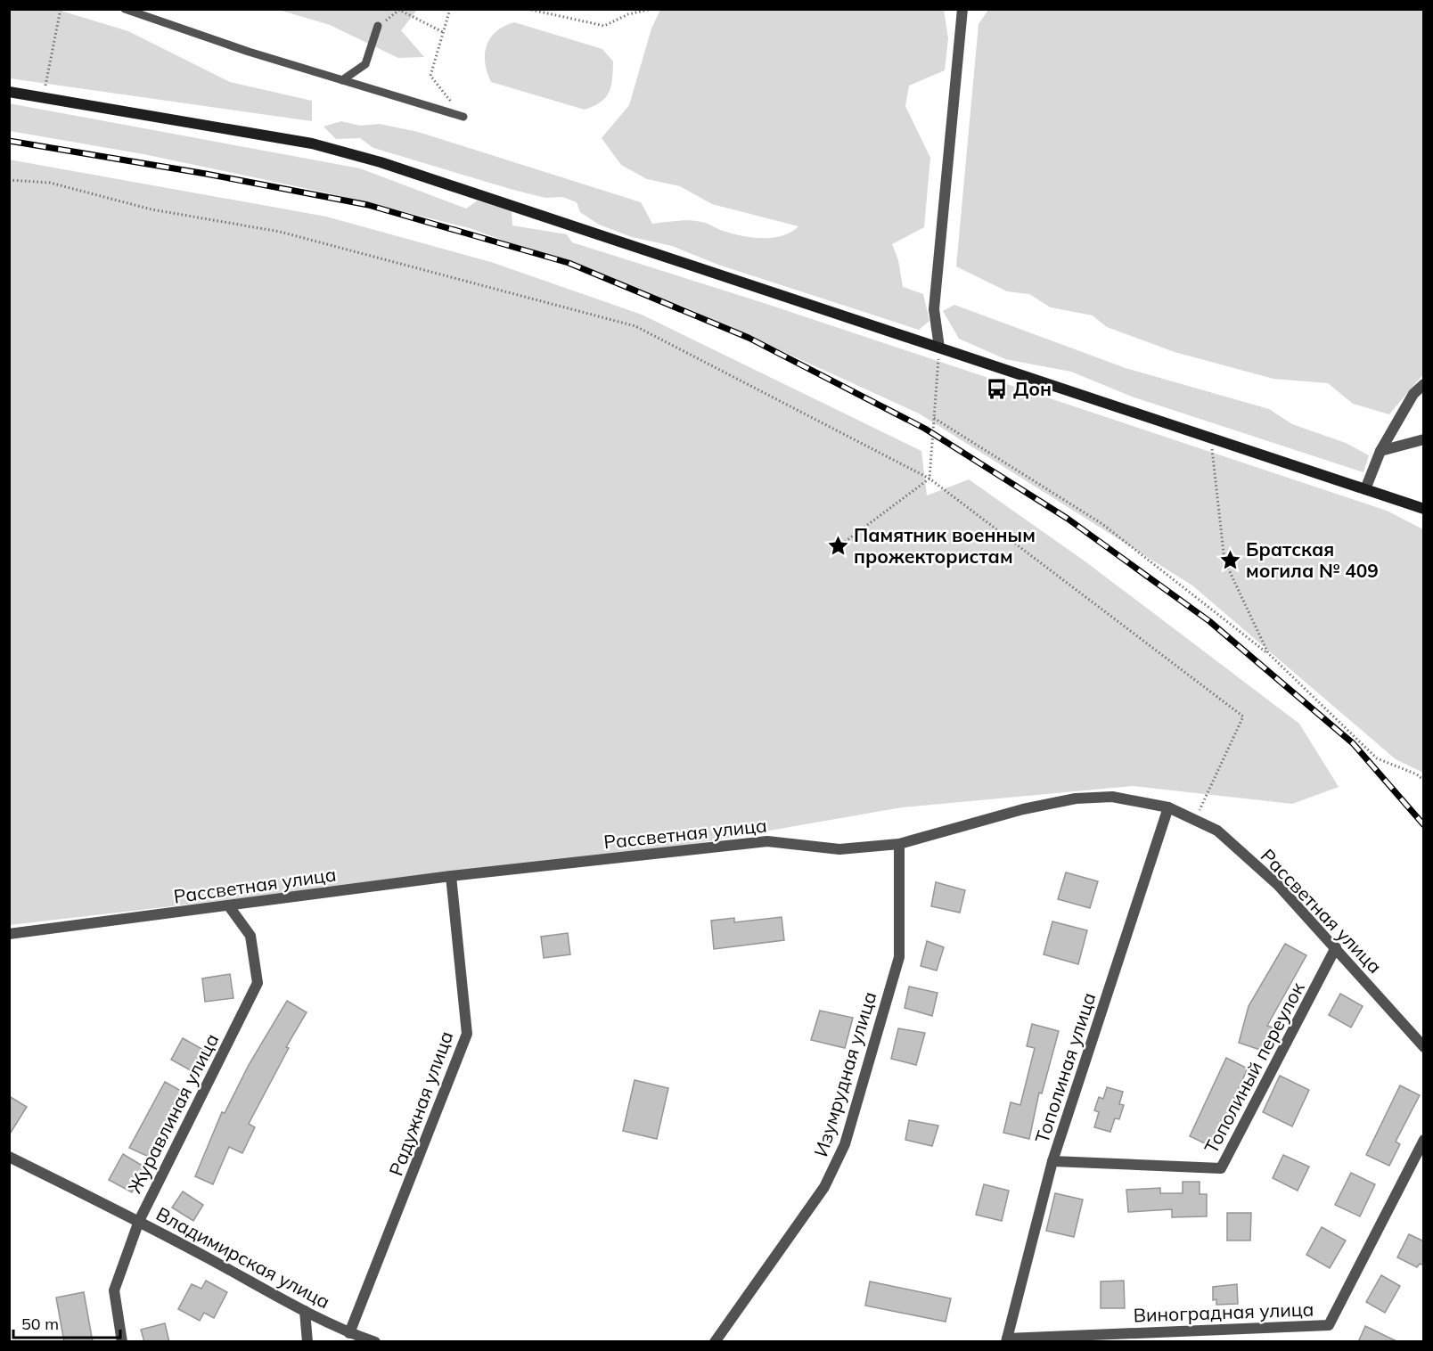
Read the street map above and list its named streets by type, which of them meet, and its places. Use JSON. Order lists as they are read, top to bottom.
{
  "streets": {
    "street": [
      "Рассветная улица",
      "Тополиная улица",
      "Тополиный переулок",
      "Изумрудная улица",
      "Радужная улица",
      "Журавлиная улица",
      "Владимирская улица",
      "Виноградная улица"
    ]
  },
  "crossings": [
    ["Рассветная улица", "Тополиная улица"],
    ["Рассветная улица", "Тополиный переулок"],
    ["Рассветная улица", "Изумрудная улица"],
    ["Рассветная улица", "Радужная улица"],
    ["Рассветная улица", "Журавлиная улица"],
    ["Тополиная улица", "Тополиный переулок"],
    ["Тополиная улица", "Виноградная улица"],
    ["Радужная улица", "Владимирская улица"],
    ["Журавлиная улица", "Владимирская улица"]
  ],
  "places": {
    "bus stop": ["Дон"],
    "place": ["Памятник военным прожектористам", "Братская могила № 409"]
  },
  "scale_bar": "50 m"
}
